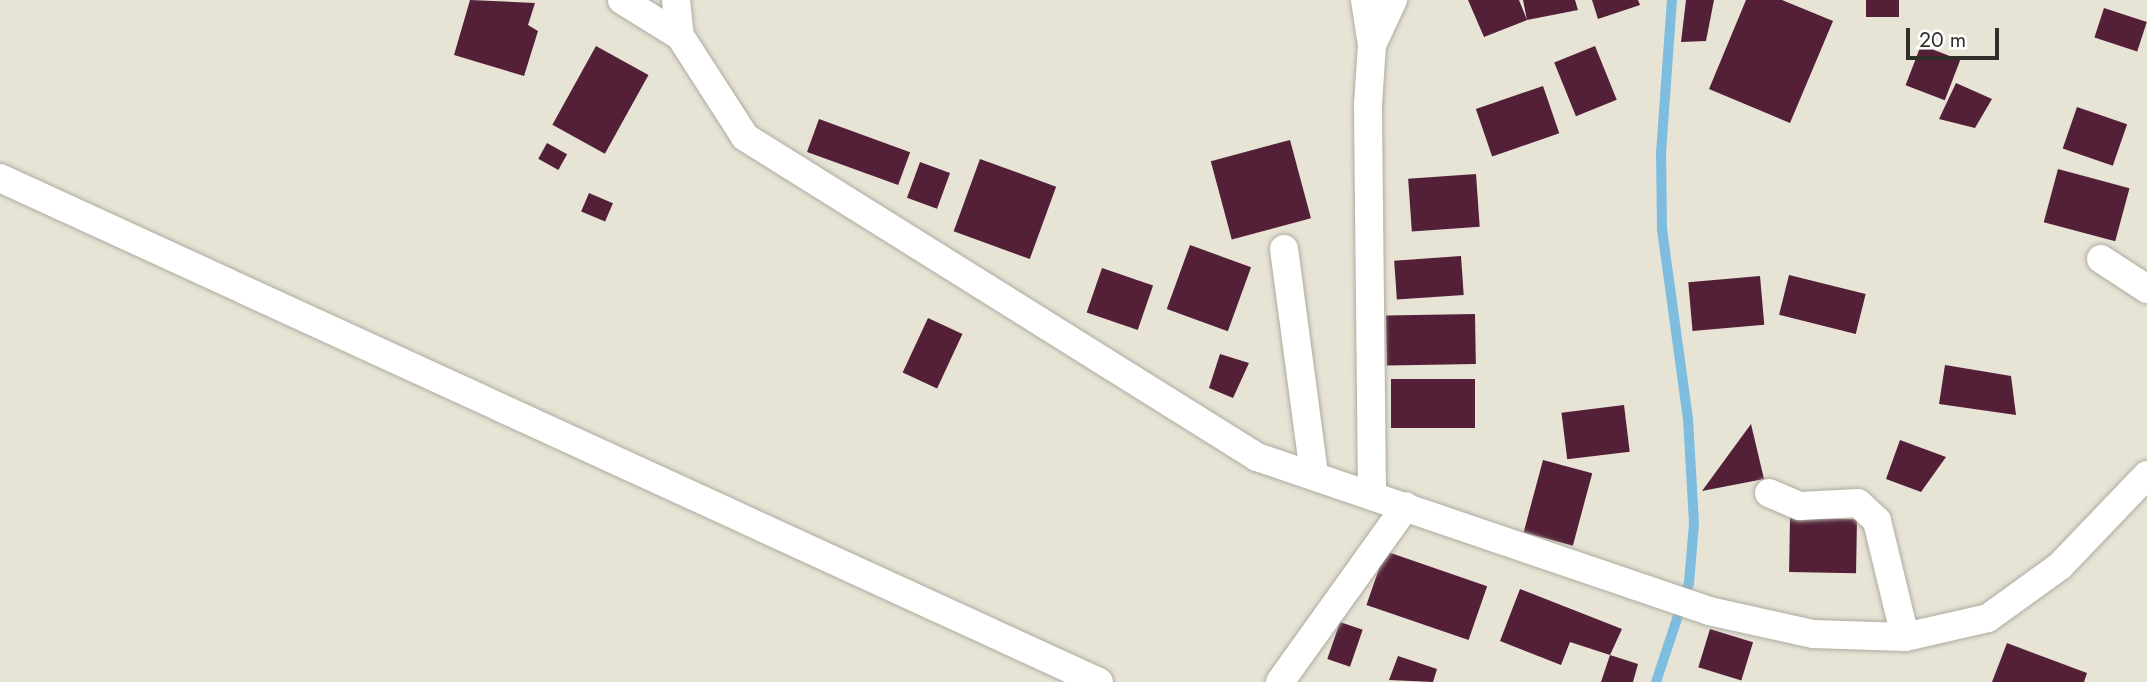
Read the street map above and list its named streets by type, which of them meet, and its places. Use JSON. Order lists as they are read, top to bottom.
{
  "scale_bar": "20 m"
}
